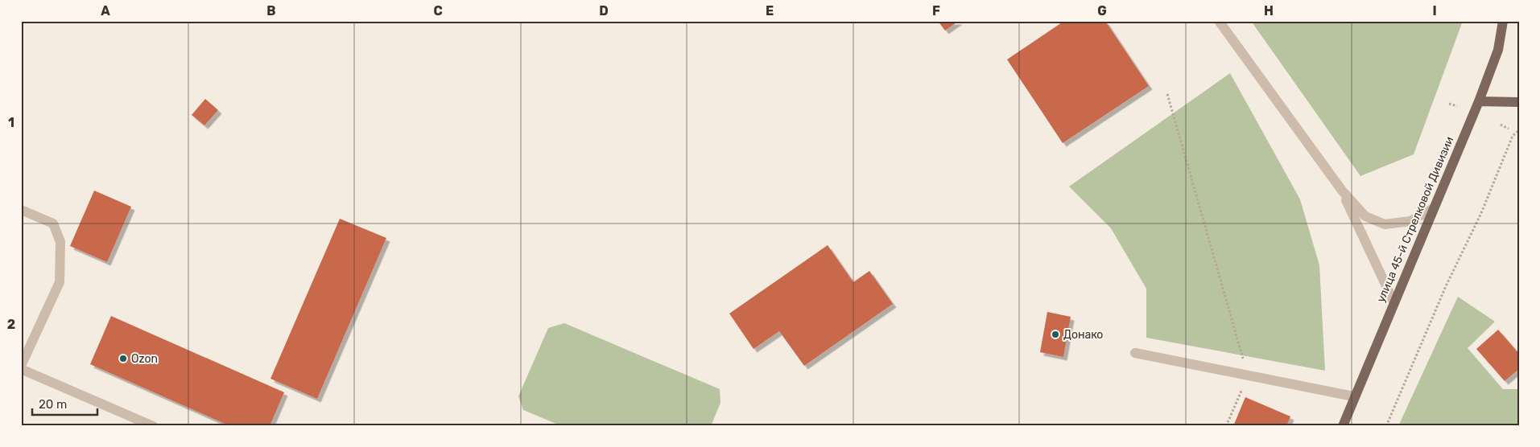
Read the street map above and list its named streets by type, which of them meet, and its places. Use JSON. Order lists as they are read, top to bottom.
{
  "streets": {
    "main road": ["улица 45-й Стрелковой Дивизии"]
  },
  "places": ["Донако", "Ozon"],
  "scale_bar": "20 m",
  "grid": {
    "columns": [
      "A",
      "B",
      "C",
      "D",
      "E",
      "F",
      "G",
      "H",
      "I"
    ],
    "rows": ["1", "2"]
  }
}
